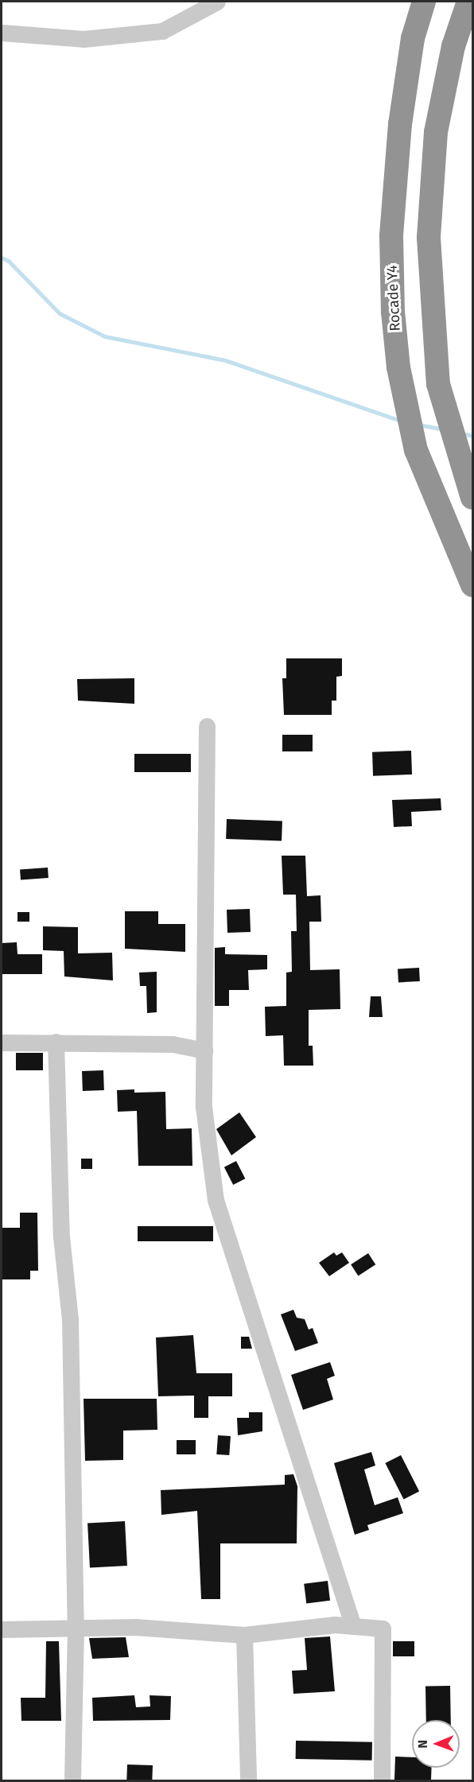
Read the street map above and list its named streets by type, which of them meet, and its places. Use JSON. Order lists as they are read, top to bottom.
{
  "streets": {
    "highway": ["Rocade Y4"]
  },
  "north": "left"
}
